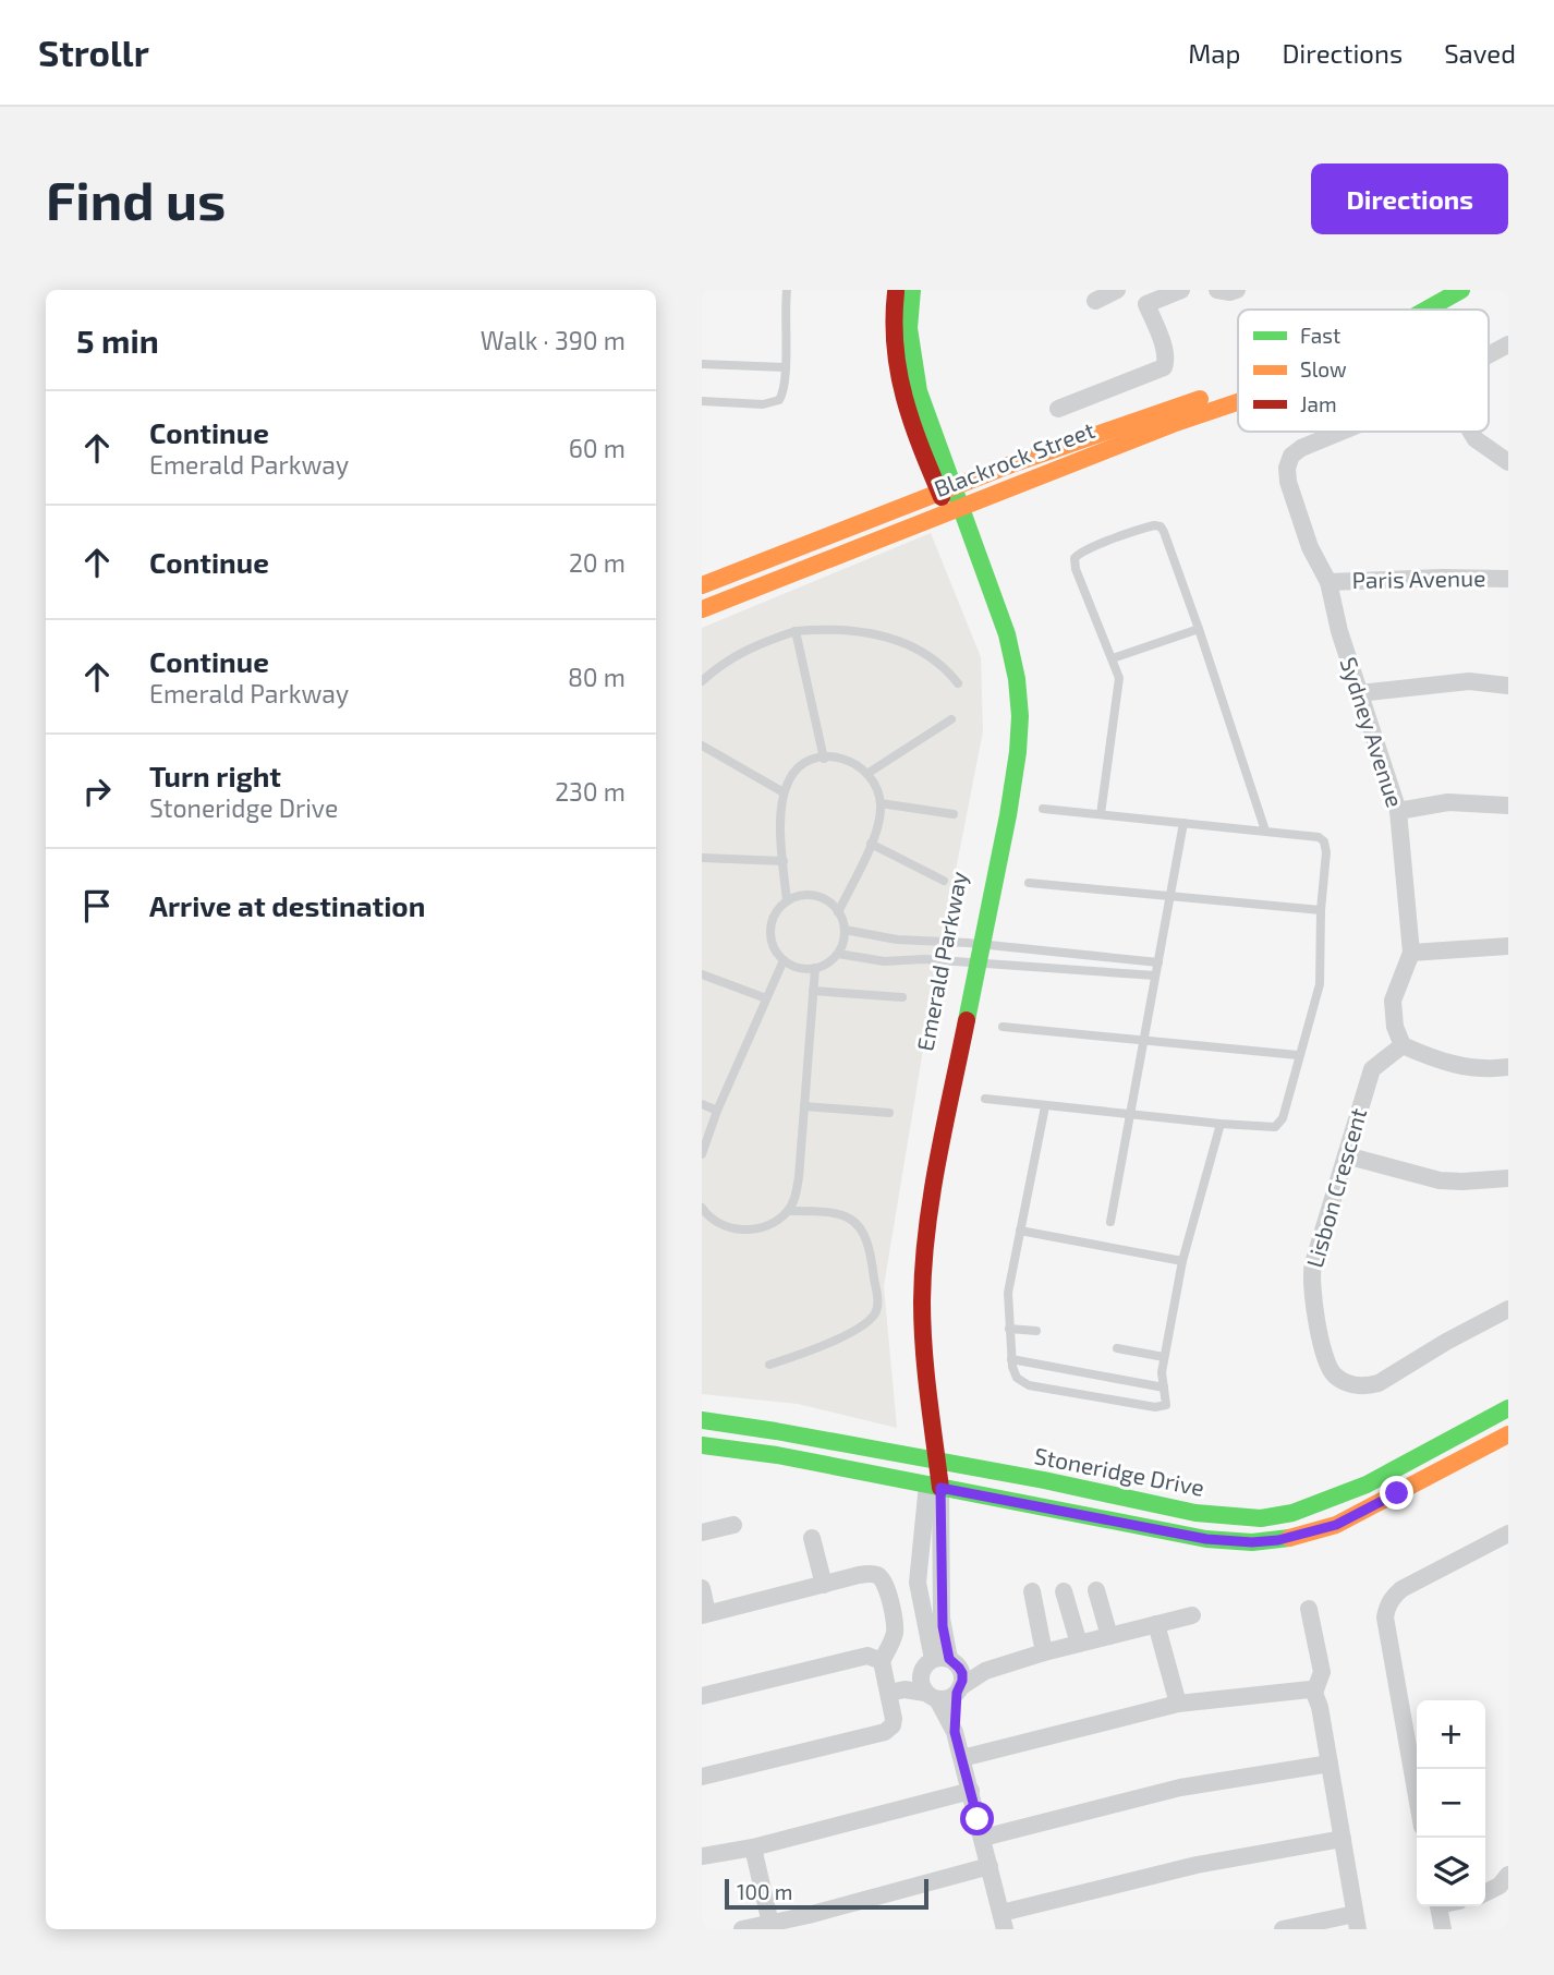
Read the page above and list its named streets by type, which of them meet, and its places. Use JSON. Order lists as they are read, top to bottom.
{
  "streets": {
    "street": [
      "Blackrock Street",
      "Paris Avenue",
      "Sydney Avenue",
      "Emerald Parkway",
      "Lisbon Crescent",
      "Stoneridge Drive"
    ]
  },
  "crossings": [
    ["Blackrock Street", "Emerald Parkway"],
    ["Paris Avenue", "Sydney Avenue"],
    ["Sydney Avenue", "Lisbon Crescent"],
    ["Emerald Parkway", "Stoneridge Drive"]
  ],
  "legend": ["Fast", "Slow", "Jam"],
  "scale_bar": "100 m",
  "page": {
    "header": "Strollr",
    "nav": ["Map", "Directions", "Saved"],
    "buttons": "Directions",
    "title": "Find us",
    "heading": ["5 min", "Walk · 390 m"],
    "list": [
      ["Continue", "Emerald Parkway", "60 m"],
      ["Continue", "20 m"],
      ["Continue", "Emerald Parkway", "80 m"],
      ["Turn right", "Stoneridge Drive", "230 m"],
      "Arrive at destination"
    ],
    "map_buttons": ["+", "−"],
    "scale": "100 m"
  }
}
